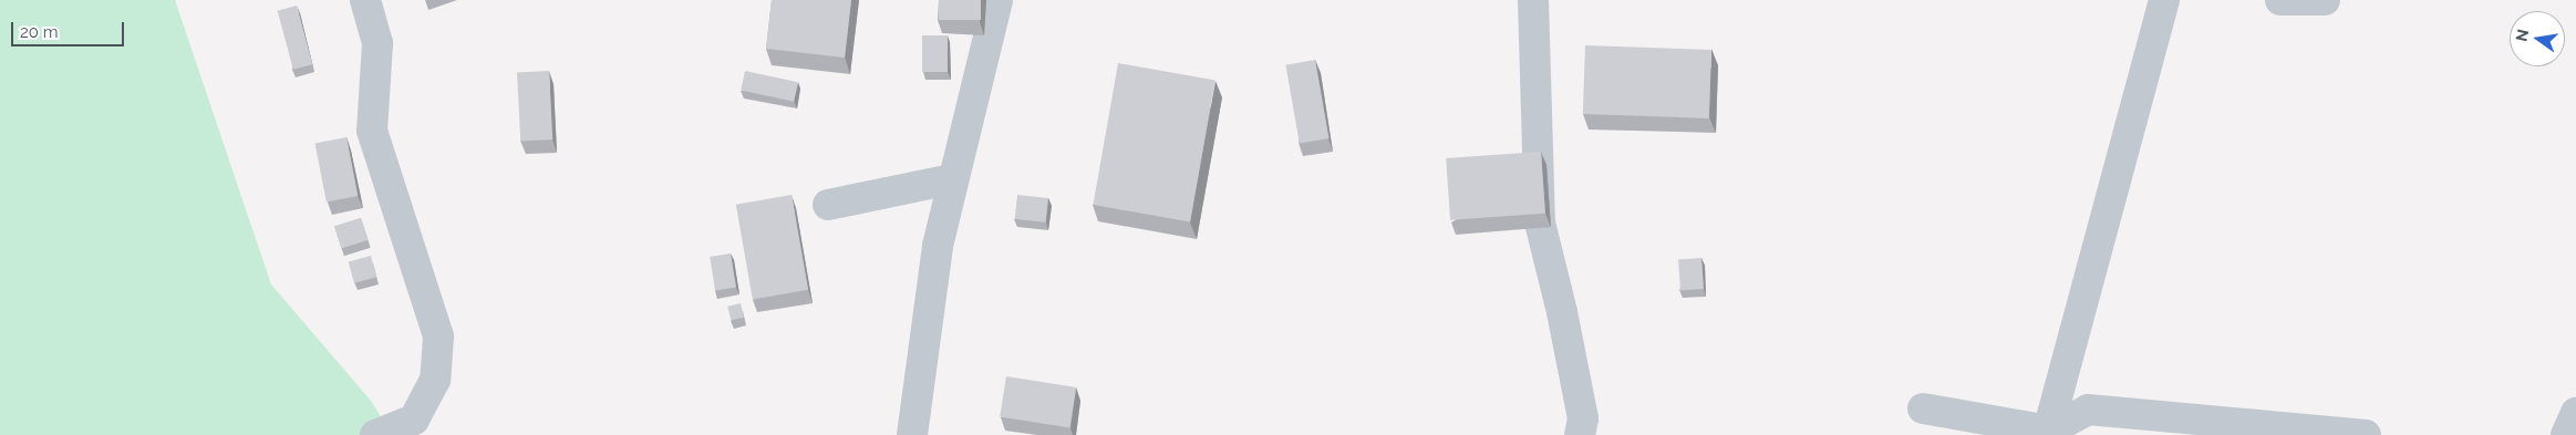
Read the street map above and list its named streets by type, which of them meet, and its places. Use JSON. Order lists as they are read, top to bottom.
{
  "scale_bar": "20 m",
  "north": "left"
}
